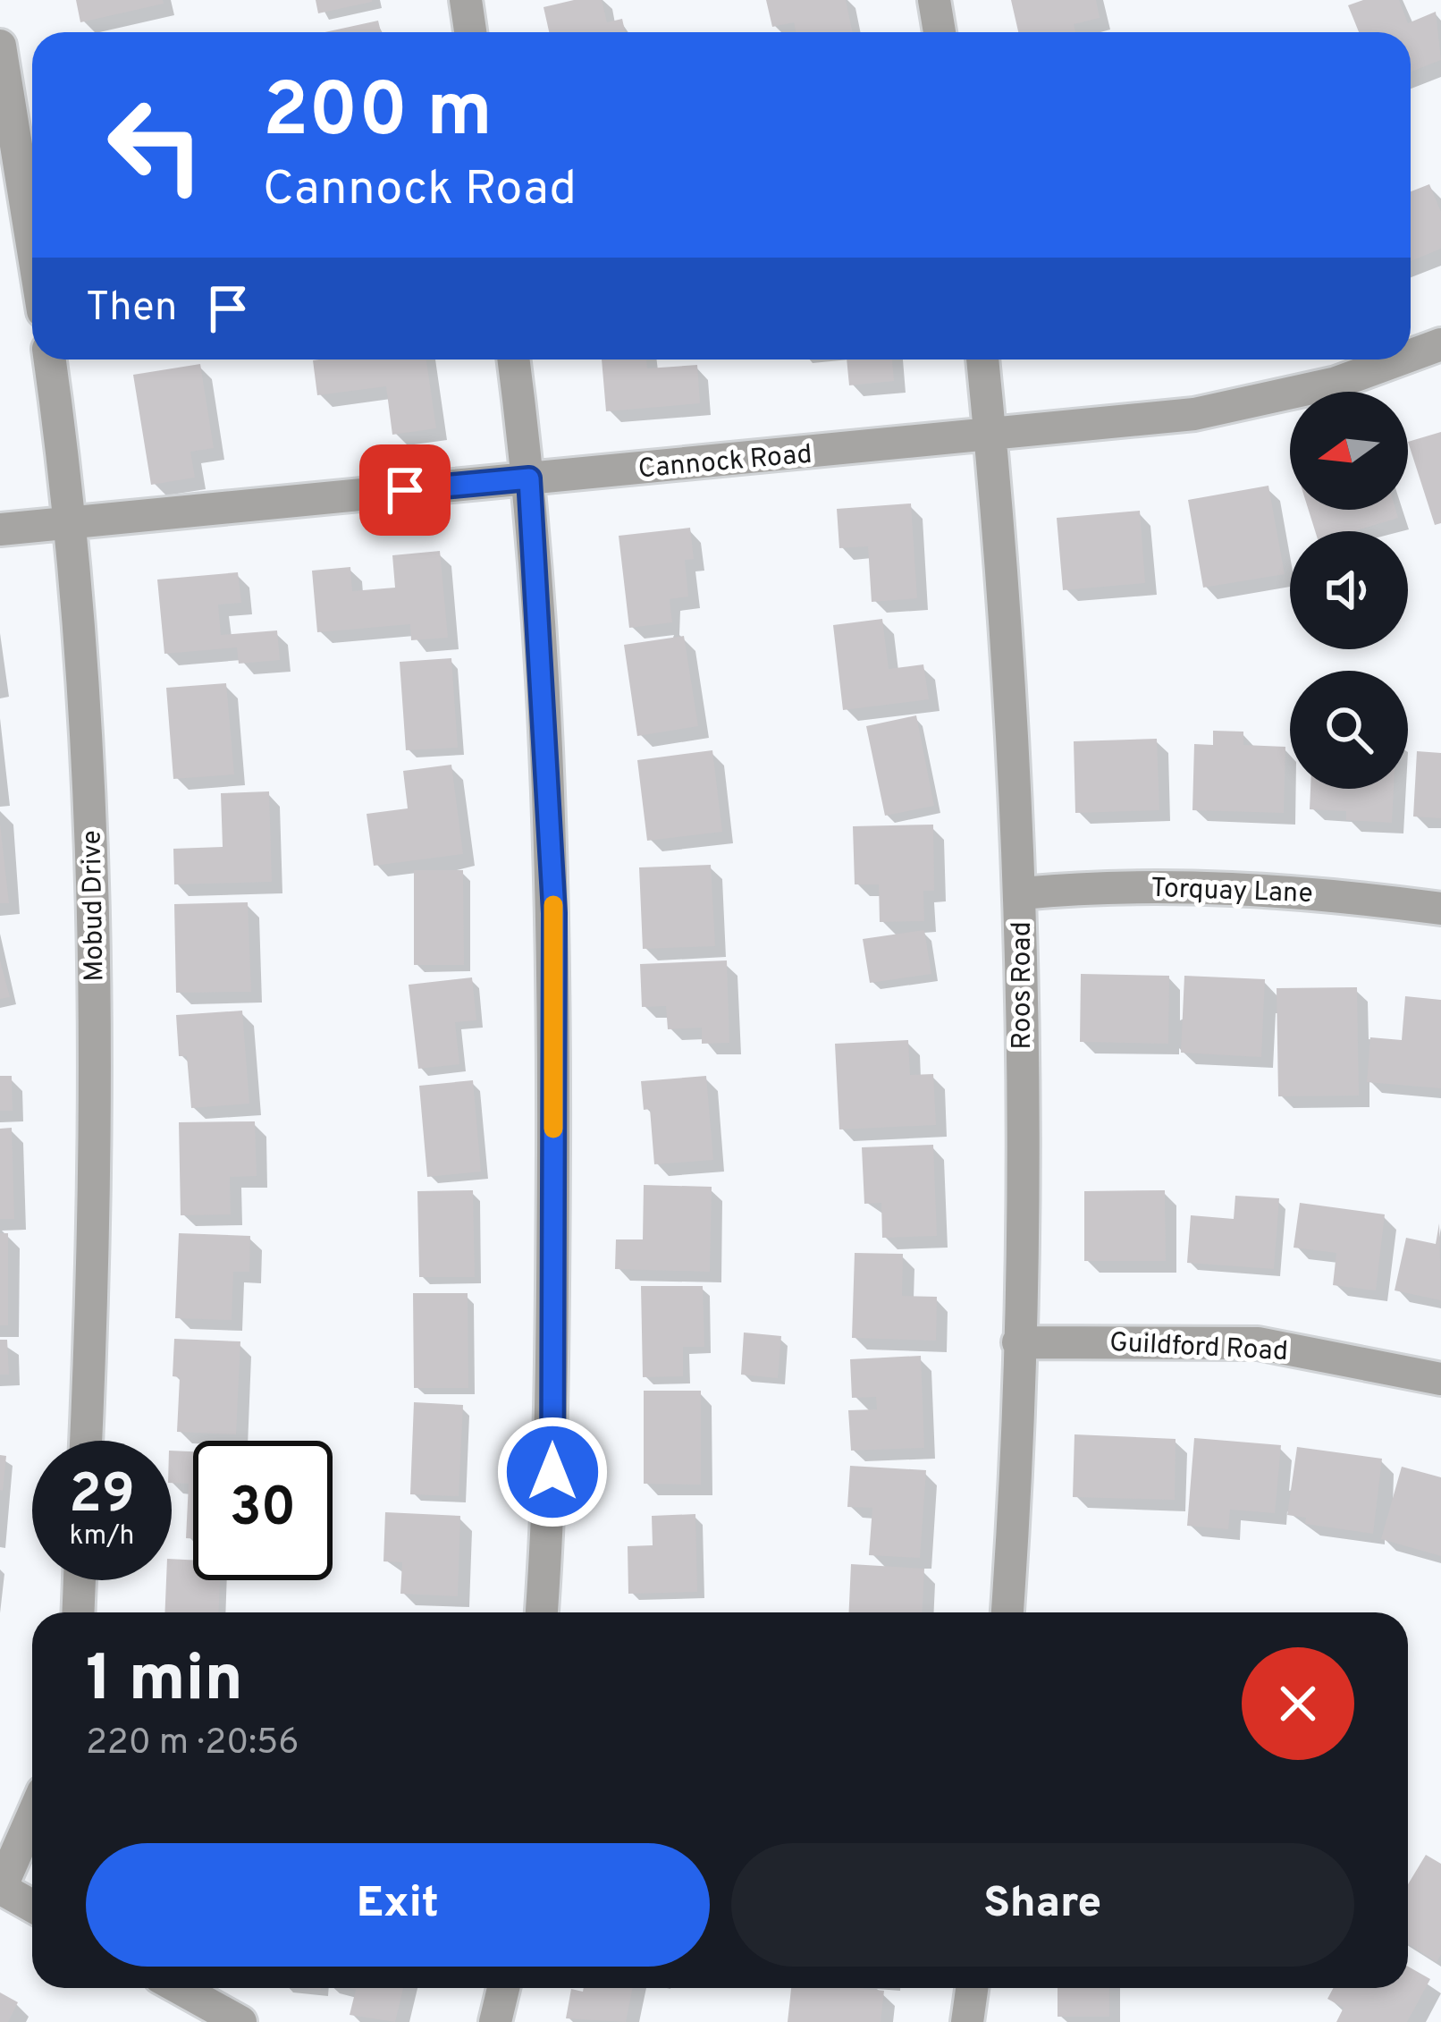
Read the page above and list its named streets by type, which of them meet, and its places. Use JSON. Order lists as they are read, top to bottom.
{
  "streets": {
    "street": [
      "Cannock Road",
      "Torquay Lane",
      "Mobud Drive",
      "Roos Road",
      "Guildford Road"
    ]
  },
  "crossings": [
    ["Cannock Road", "Mobud Drive"],
    ["Cannock Road", "Roos Road"],
    ["Torquay Lane", "Roos Road"],
    ["Roos Road", "Guildford Road"]
  ],
  "north": "left",
  "page": {
    "turn": ["200 m", "Cannock Road"],
    "then": "Then",
    "speed": "29 km/h",
    "limit": "30",
    "heading": ["1 min", "220 m · 20:56"],
    "buttons": ["Exit", "Share"]
  }
}
